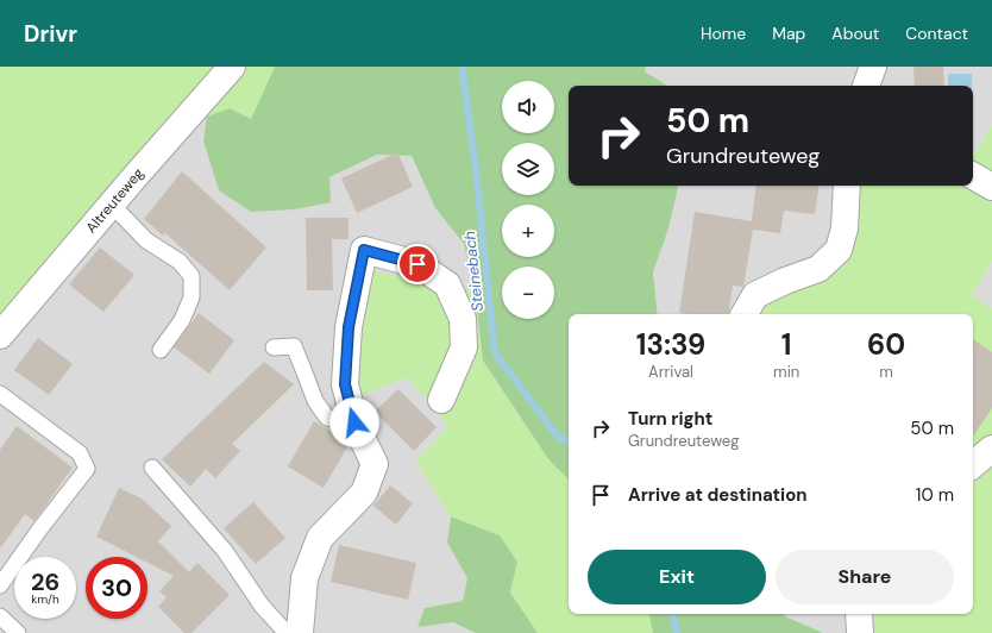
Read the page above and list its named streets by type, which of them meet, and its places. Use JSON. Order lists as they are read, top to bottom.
{
  "streets": {
    "street": ["Altreuteweg"]
  },
  "water": ["Steinebach"],
  "page": {
    "header": "Drivr",
    "nav": [
      "Home",
      "Map",
      "About",
      "Contact"
    ],
    "map_buttons": ["+", "−"],
    "turn": ["50 m", "Grundreuteweg"],
    "eta": [
      "13:39",
      "Arrival",
      "1",
      "min",
      "60",
      "m"
    ],
    "list": [
      {
        "name": "Turn right",
        "note": "Grundreuteweg",
        "value": "50 m"
      },
      {
        "name": "Arrive at destination",
        "value": "10 m"
      }
    ],
    "buttons": ["Exit", "Share"],
    "speed": "26 km/h",
    "limit": "30"
  }
}
